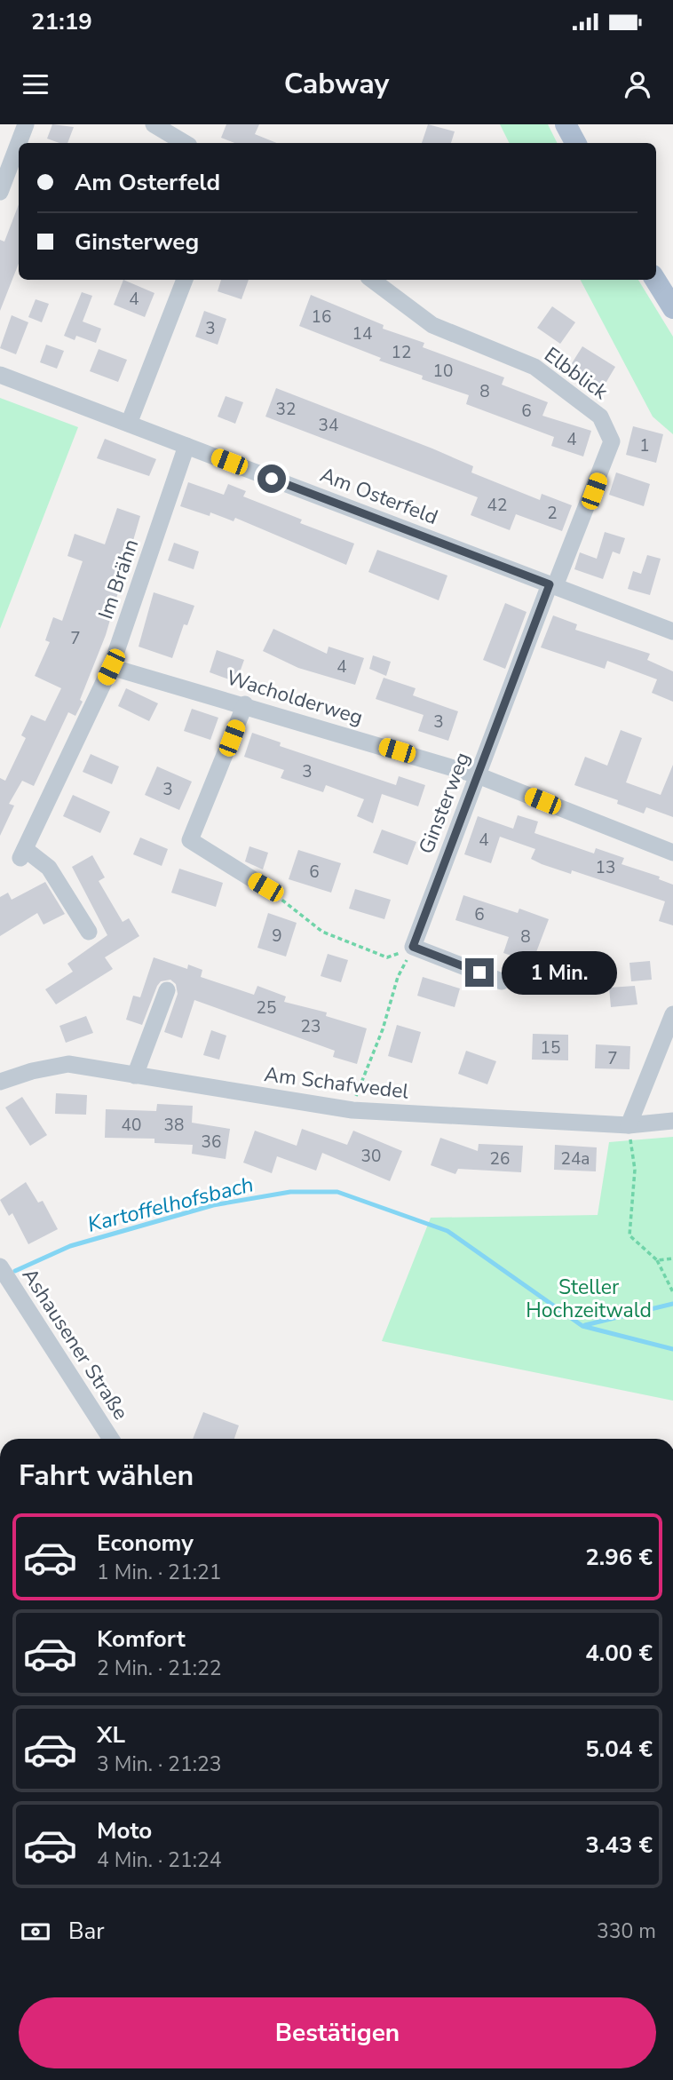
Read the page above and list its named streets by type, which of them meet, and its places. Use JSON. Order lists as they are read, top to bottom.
{
  "streets": {
    "street": [
      "Elbblick",
      "Am Osterfeld",
      "Im Brähn",
      "Wacholderweg",
      "Ginsterweg",
      "Am Schafwedel",
      "Ashausener Straße"
    ]
  },
  "crossings": [
    ["Elbblick", "Am Osterfeld"],
    ["Elbblick", "Ginsterweg"],
    ["Am Osterfeld", "Im Brähn"],
    ["Am Osterfeld", "Ginsterweg"],
    ["Im Brähn", "Wacholderweg"],
    ["Wacholderweg", "Ginsterweg"]
  ],
  "water": ["Kartoffelhofsbach"],
  "parks": ["Steller Hochzeitwald"],
  "house_numbers": [
    "4",
    "16",
    "3",
    "14",
    "12",
    "10",
    "8",
    "32",
    "6",
    "34",
    "4",
    "1",
    "42",
    "2",
    "7",
    "4",
    "3",
    "3",
    "3",
    "4",
    "13",
    "6",
    "6",
    "9",
    "8",
    "25",
    "23",
    "15",
    "7",
    "40",
    "38",
    "36",
    "30",
    "26",
    "24a"
  ],
  "page": {
    "status": "21:19",
    "header": "Cabway",
    "banner": ["Am Osterfeld", "Ginsterweg"],
    "bubble": "1 Min.",
    "heading": "Fahrt wählen",
    "list": [
      {
        "name": "Economy",
        "note": "1 Min. · 21:21",
        "value": "2.96 €"
      },
      {
        "name": "Komfort",
        "note": "2 Min. · 21:22",
        "value": "4.00 €"
      },
      {
        "name": "XL",
        "note": "3 Min. · 21:23",
        "value": "5.04 €"
      },
      {
        "name": "Moto",
        "note": "4 Min. · 21:24",
        "value": "3.43 €"
      }
    ],
    "pay": ["Bar", "330 m"],
    "buttons": "Bestätigen"
  }
}
